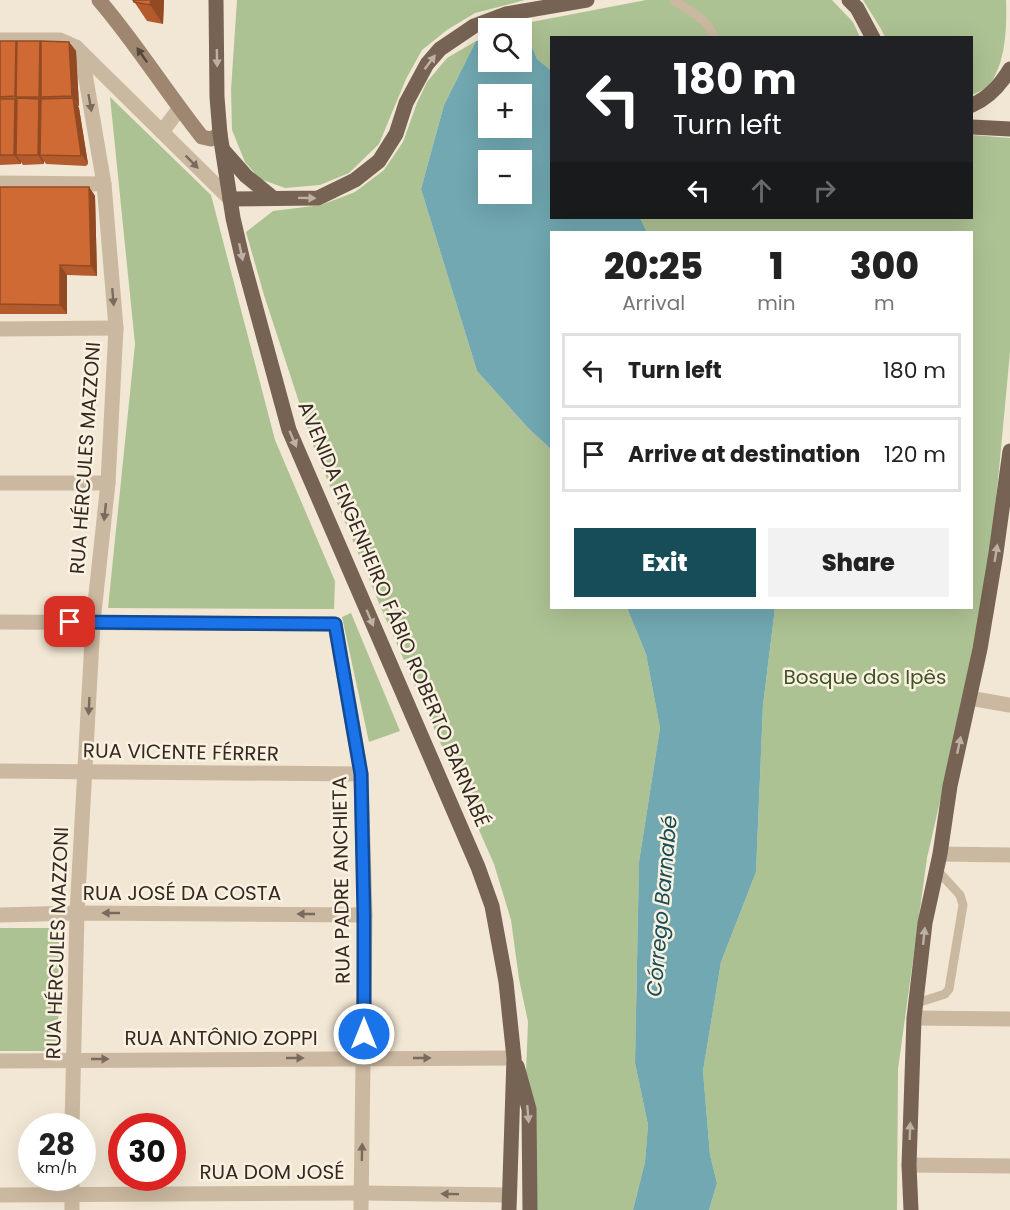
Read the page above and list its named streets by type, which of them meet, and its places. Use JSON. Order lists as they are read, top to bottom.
{
  "streets": {
    "main road": ["AVENIDA ENGENHEIRO FÁBIO ROBERTO BARNABÉ"],
    "street": [
      "RUA HÉRCULES MAZZONI",
      "RUA VICENTE FÉRRER",
      "RUA PADRE ANCHIETA",
      "RUA JOSÉ DA COSTA",
      "RUA ANTÔNIO ZOPPI",
      "RUA DOM JOSÉ"
    ]
  },
  "crossings": [
    ["RUA HÉRCULES MAZZONI", "RUA VICENTE FÉRRER"],
    ["RUA HÉRCULES MAZZONI", "RUA PADRE ANCHIETA"],
    ["RUA HÉRCULES MAZZONI", "RUA JOSÉ DA COSTA"],
    ["RUA HÉRCULES MAZZONI", "RUA ANTÔNIO ZOPPI"],
    ["AVENIDA ENGENHEIRO FÁBIO ROBERTO BARNABÉ", "RUA ANTÔNIO ZOPPI"],
    ["AVENIDA ENGENHEIRO FÁBIO ROBERTO BARNABÉ", "RUA DOM JOSÉ"],
    ["RUA VICENTE FÉRRER", "RUA PADRE ANCHIETA"],
    ["RUA PADRE ANCHIETA", "RUA JOSÉ DA COSTA"],
    ["RUA PADRE ANCHIETA", "RUA ANTÔNIO ZOPPI"],
    ["RUA PADRE ANCHIETA", "RUA DOM JOSÉ"]
  ],
  "one_way": [
    "RUA HÉRCULES MAZZONI",
    "AVENIDA ENGENHEIRO FÁBIO ROBERTO BARNABÉ",
    "RUA JOSÉ DA COSTA",
    "RUA ANTÔNIO ZOPPI"
  ],
  "water": ["Córrego Barnabé"],
  "parks": ["Bosque dos Ipês"],
  "page": {
    "map_buttons": ["+", "−"],
    "turn": ["180 m", "Turn left"],
    "eta": [
      "20:25",
      "Arrival",
      "1",
      "min",
      "300",
      "m"
    ],
    "list": [
      {
        "name": "Turn left",
        "value": "180 m"
      },
      {
        "name": "Arrive at destination",
        "value": "120 m"
      }
    ],
    "buttons": ["Exit", "Share"],
    "speed": "28 km/h",
    "limit": "30"
  }
}
